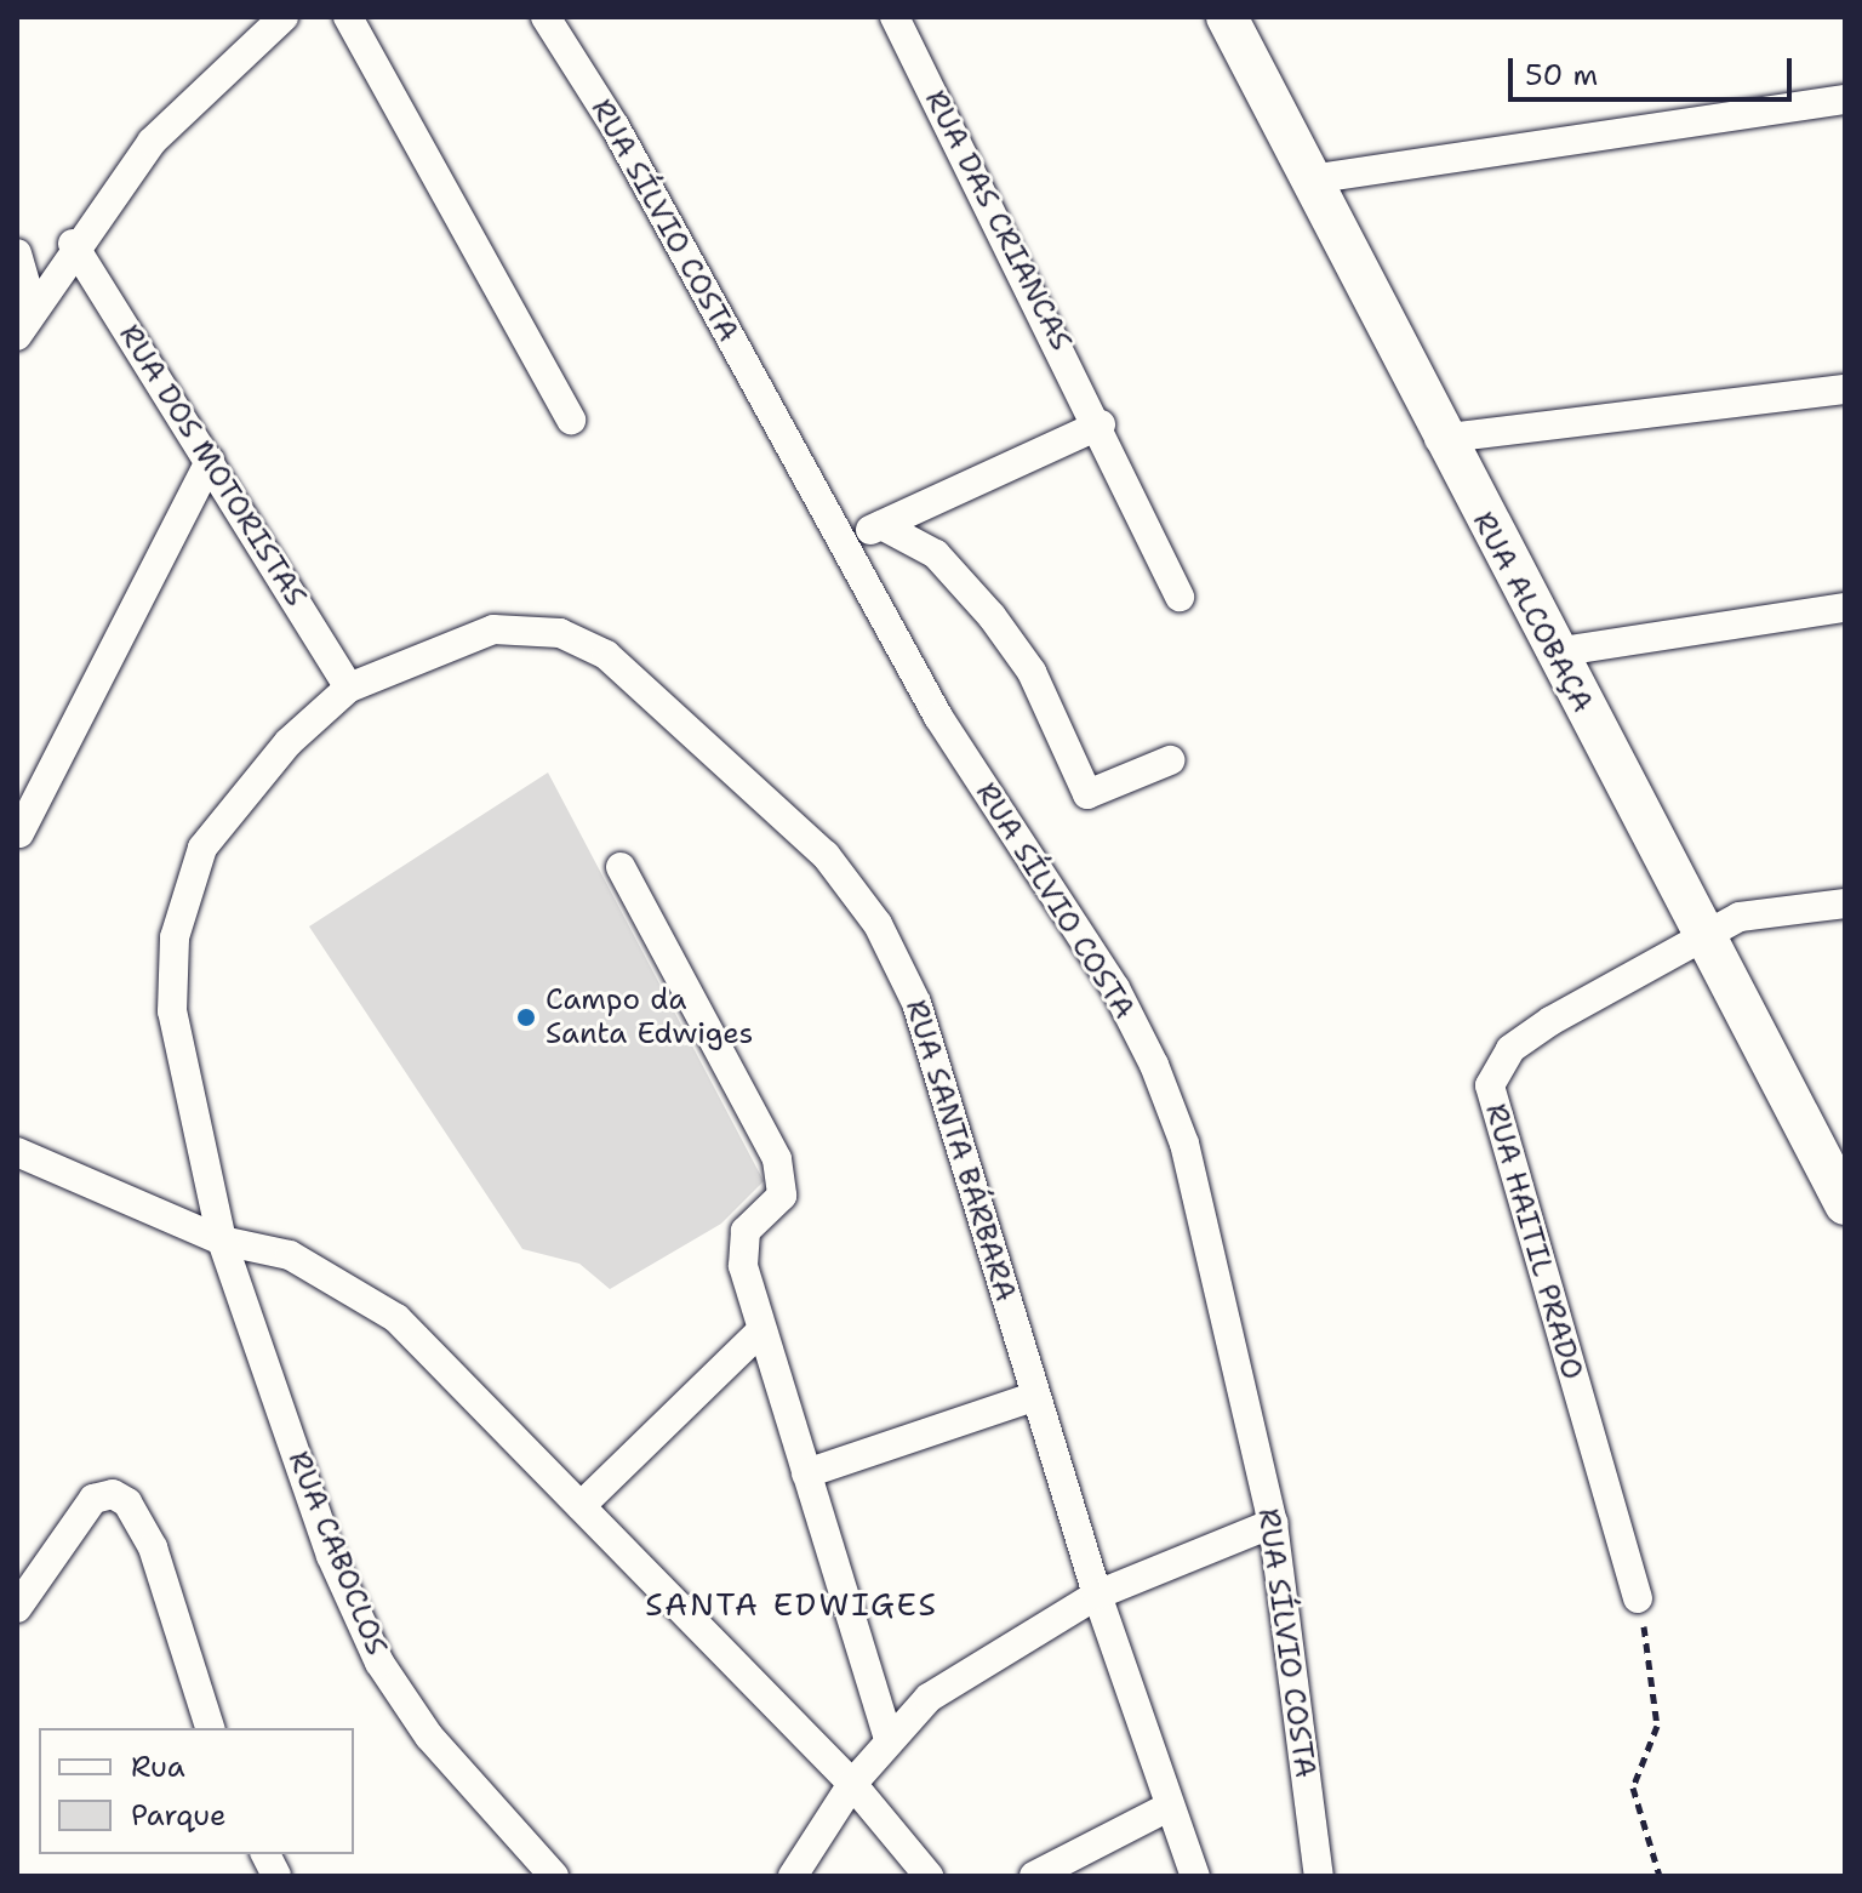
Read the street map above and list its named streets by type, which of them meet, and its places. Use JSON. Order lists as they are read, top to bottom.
{
  "streets": {
    "main road": ["RUA ALCOBAÇA"],
    "street": [
      "RUA SÍLVIO COSTA",
      "RUA DAS CRIANCAS",
      "RUA DOS MOTORISTAS",
      "RUA SANTA BÁRBARA",
      "RUA HAITIL PRADO",
      "RUA CABOCLOS"
    ]
  },
  "crossings": [
    ["RUA DOS MOTORISTAS", "RUA SANTA BÁRBARA"],
    ["RUA ALCOBAÇA", "RUA HAITIL PRADO"],
    ["RUA SANTA BÁRBARA", "RUA CABOCLOS"]
  ],
  "districts": ["SANTA EDWIGES"],
  "places": ["Campo da Santa Edwiges"],
  "legend": ["Rua", "Parque"],
  "scale_bar": "50 m"
}
